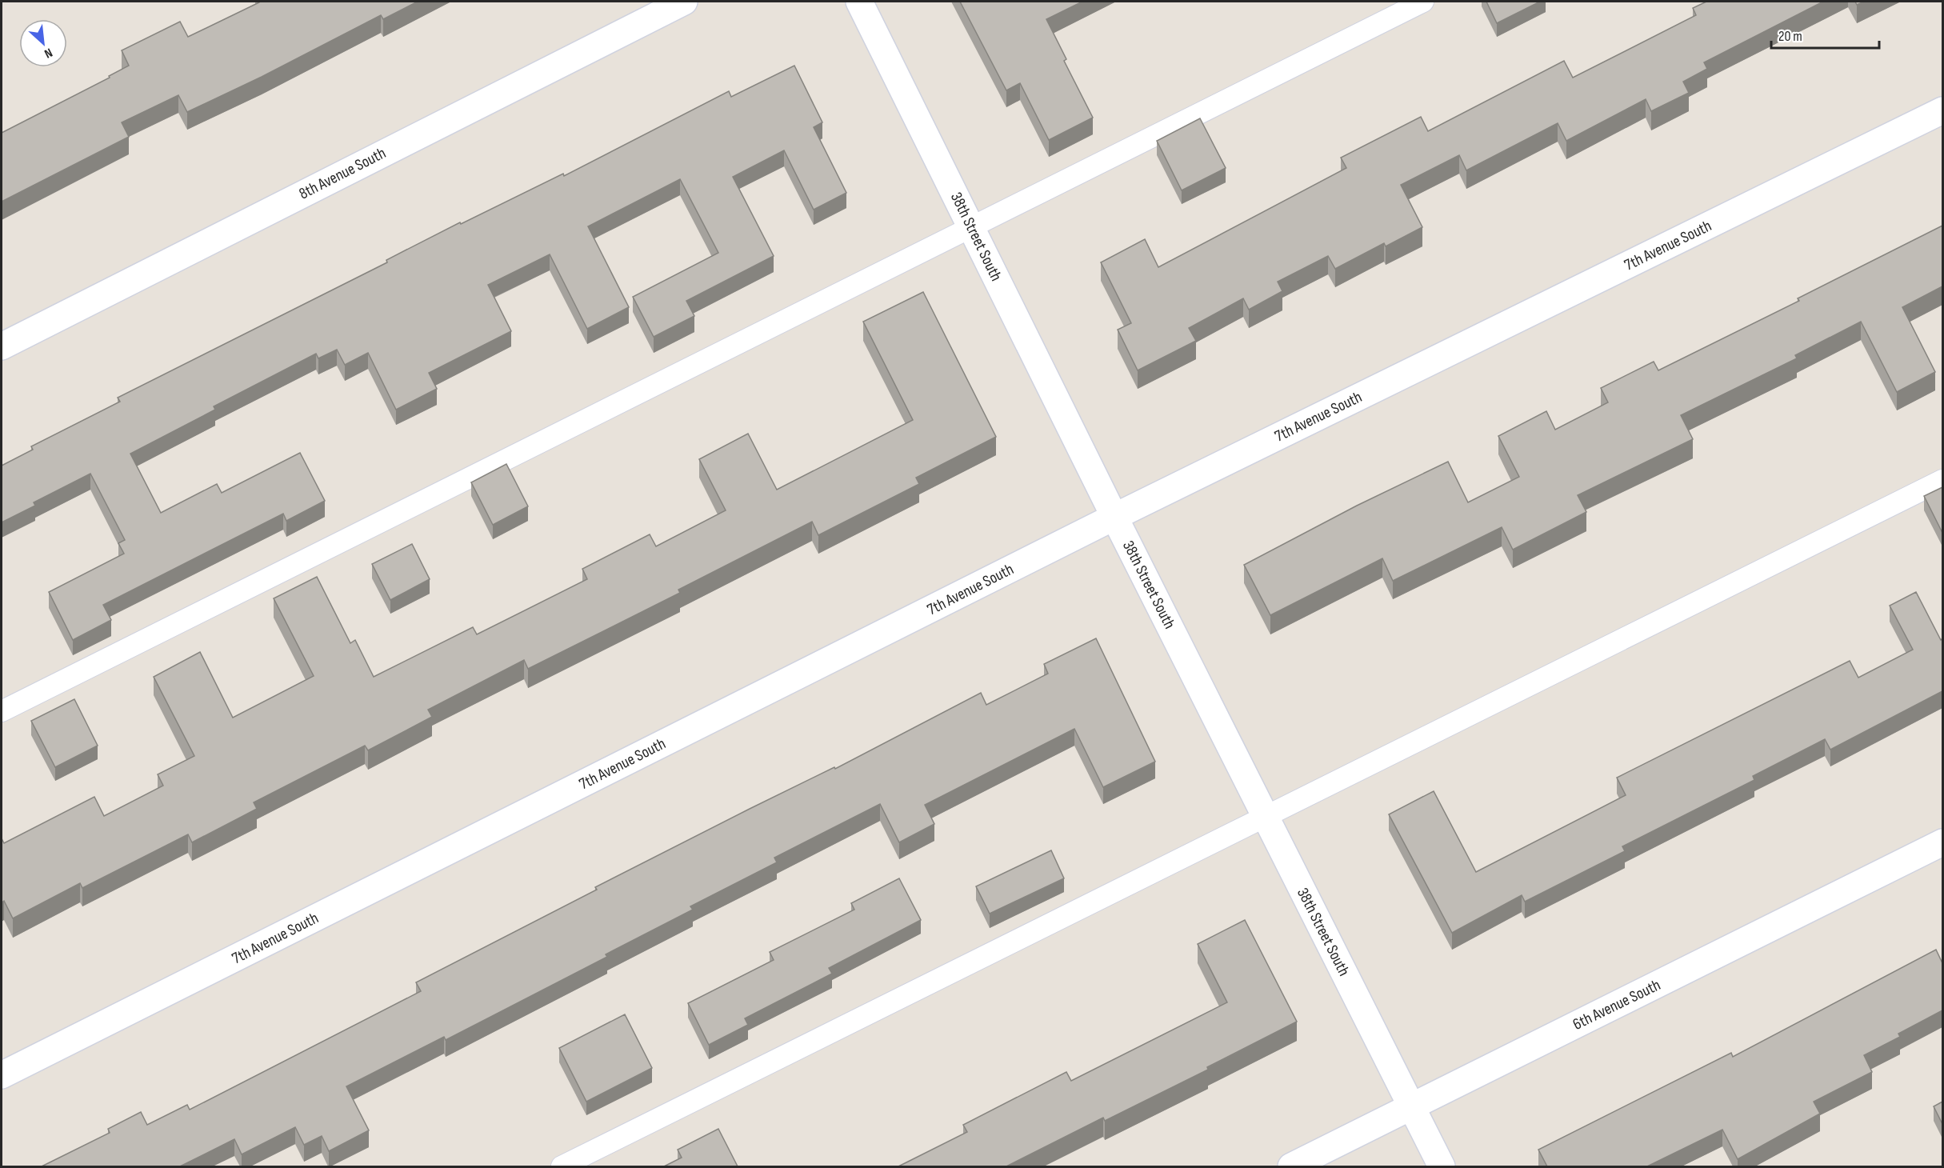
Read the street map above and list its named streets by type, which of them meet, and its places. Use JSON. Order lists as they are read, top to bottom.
{
  "streets": {
    "street": [
      "8th Avenue South",
      "38th Street South",
      "7th Avenue South",
      "6th Avenue South"
    ]
  },
  "crossings": [
    ["38th Street South", "7th Avenue South"],
    ["38th Street South", "6th Avenue South"]
  ],
  "scale_bar": "20 m",
  "north": "bottom right"
}
